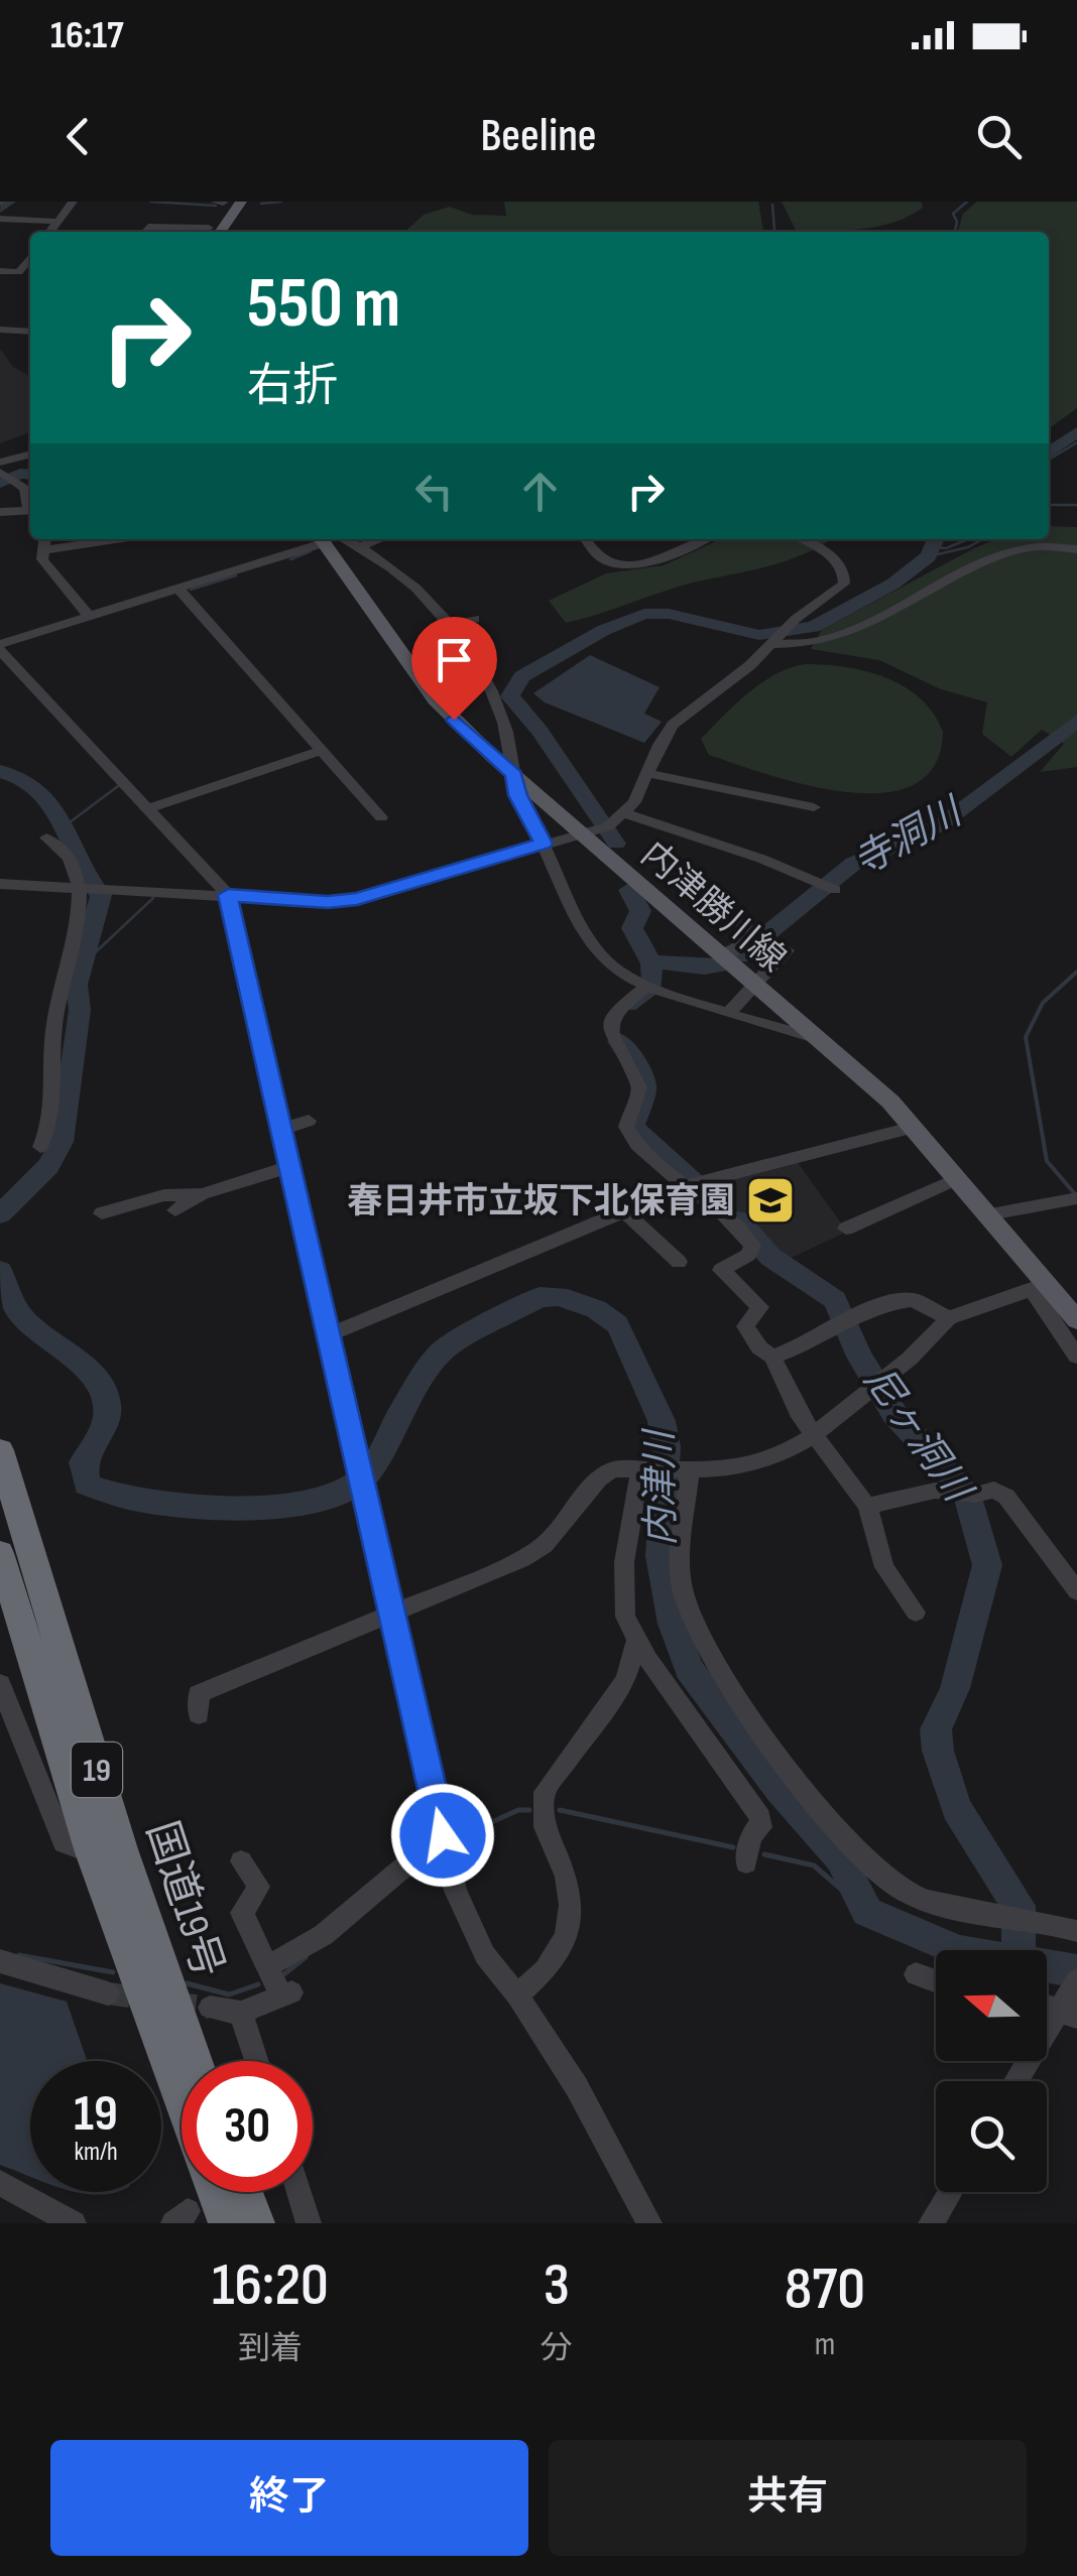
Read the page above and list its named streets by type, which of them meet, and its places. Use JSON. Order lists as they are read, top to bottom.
{
  "streets": {
    "highway": ["19", "国道19号"],
    "main road": ["内津勝川線"]
  },
  "water": ["寺洞川", "尼ヶ洞川", "内津川"],
  "places": {
    "school or university": ["春日井市立坂下北保育園"]
  },
  "north": "left",
  "page": {
    "status": "16:17",
    "header": "Beeline",
    "turn": ["550 m", "右折"],
    "speed": "19 km/h",
    "limit": "30",
    "eta": [
      "16:20",
      "到着",
      "3",
      "分",
      "870",
      "m"
    ],
    "buttons": ["終了", "共有"]
  }
}
